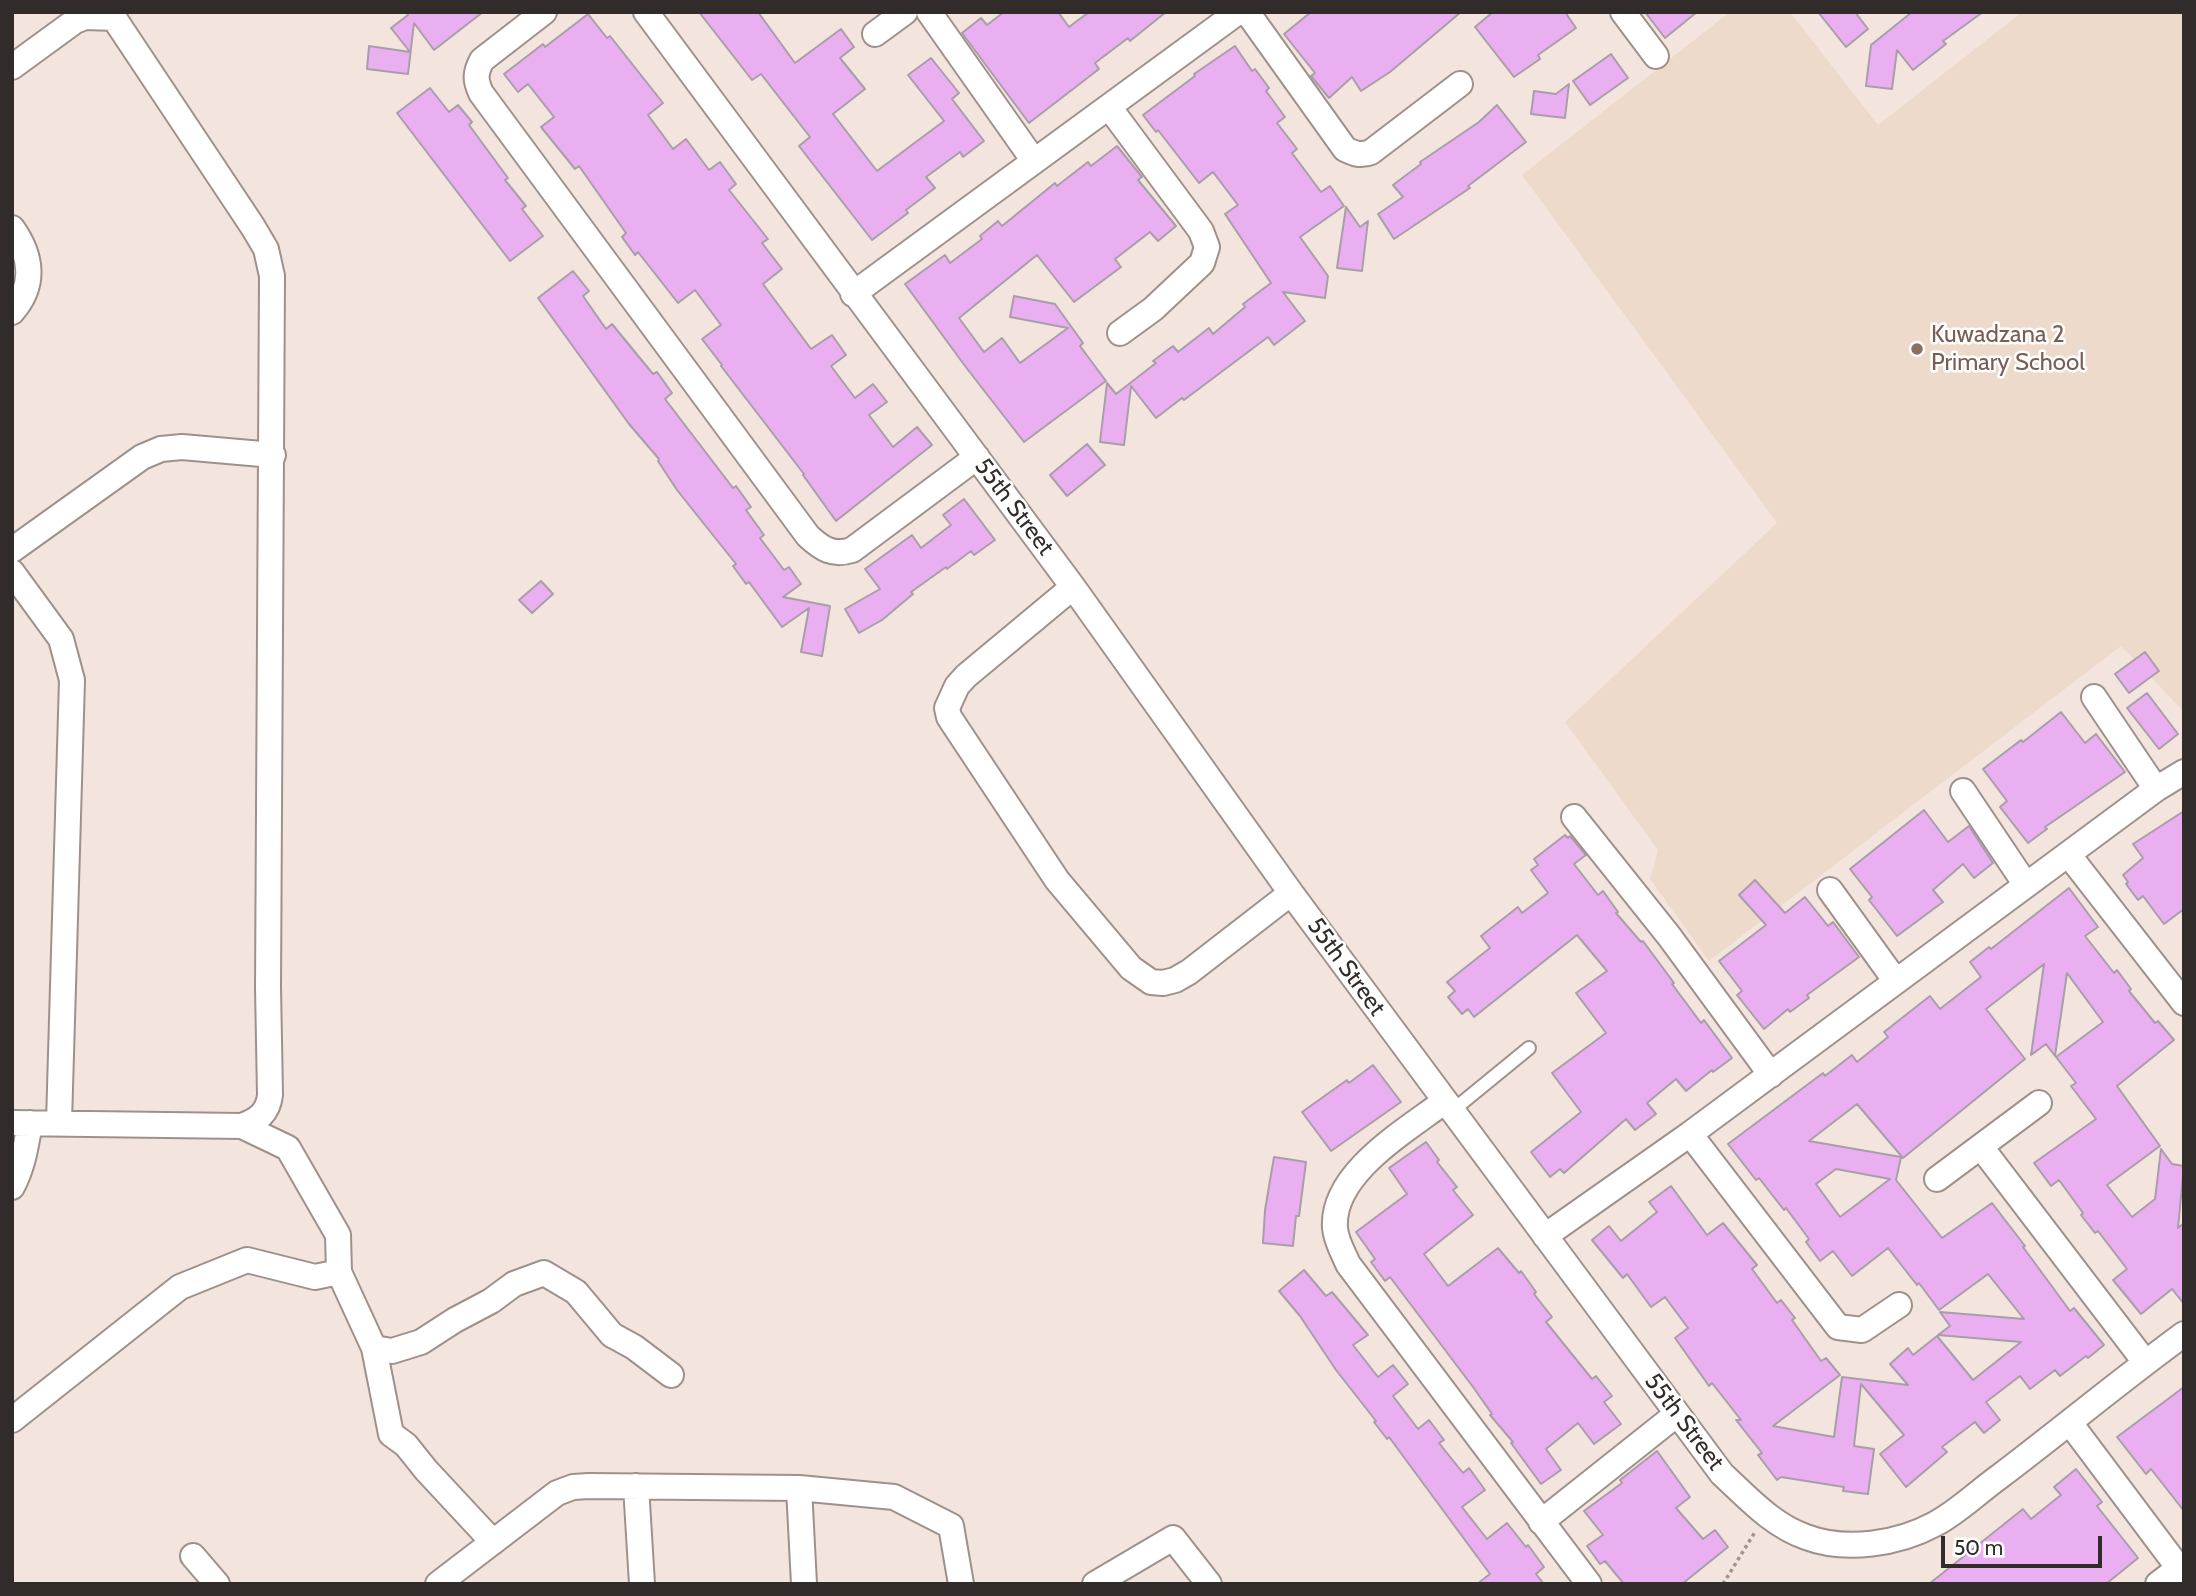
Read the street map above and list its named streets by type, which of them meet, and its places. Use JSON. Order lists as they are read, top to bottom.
{
  "streets": {
    "street": ["55th Street"]
  },
  "places": ["Kuwadzana 2 Primary School"],
  "scale_bar": "50 m"
}
